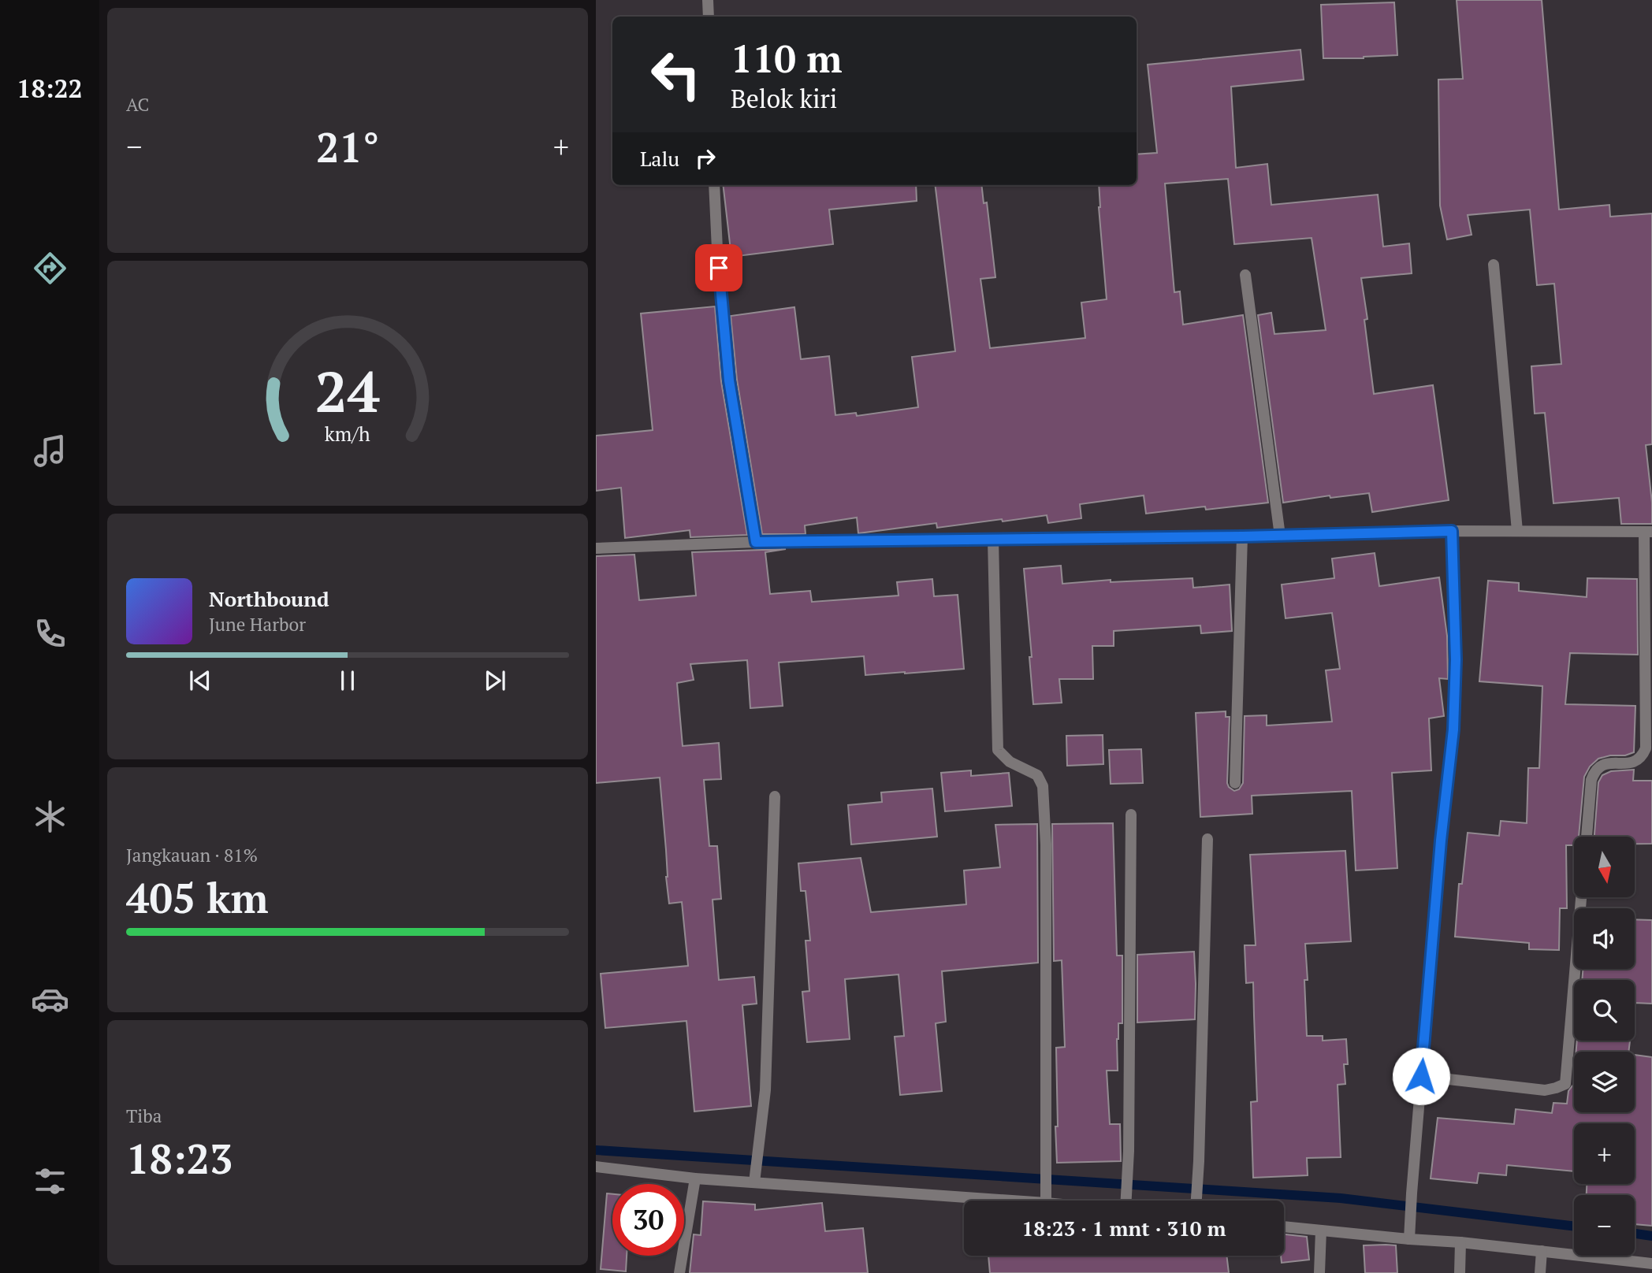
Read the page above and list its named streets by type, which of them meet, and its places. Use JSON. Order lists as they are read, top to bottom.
{
  "north": "bottom",
  "page": {
    "tabs": "18:22",
    "tile": [
      "AC",
      ["Jangkauan · 81%", "405 km"],
      ["Tiba", "18:23"]
    ],
    "turn": ["110 m", "Belok kiri"],
    "heat": ["−", "21°", "+"],
    "then": "Lalu",
    "song": ["Northbound", "June Harbor"],
    "map_buttons": ["+", "−"],
    "limit": "30",
    "trip": "18:23 · 1 mnt · 310 m",
    "gauge": ["24", "km/h"]
  }
}
